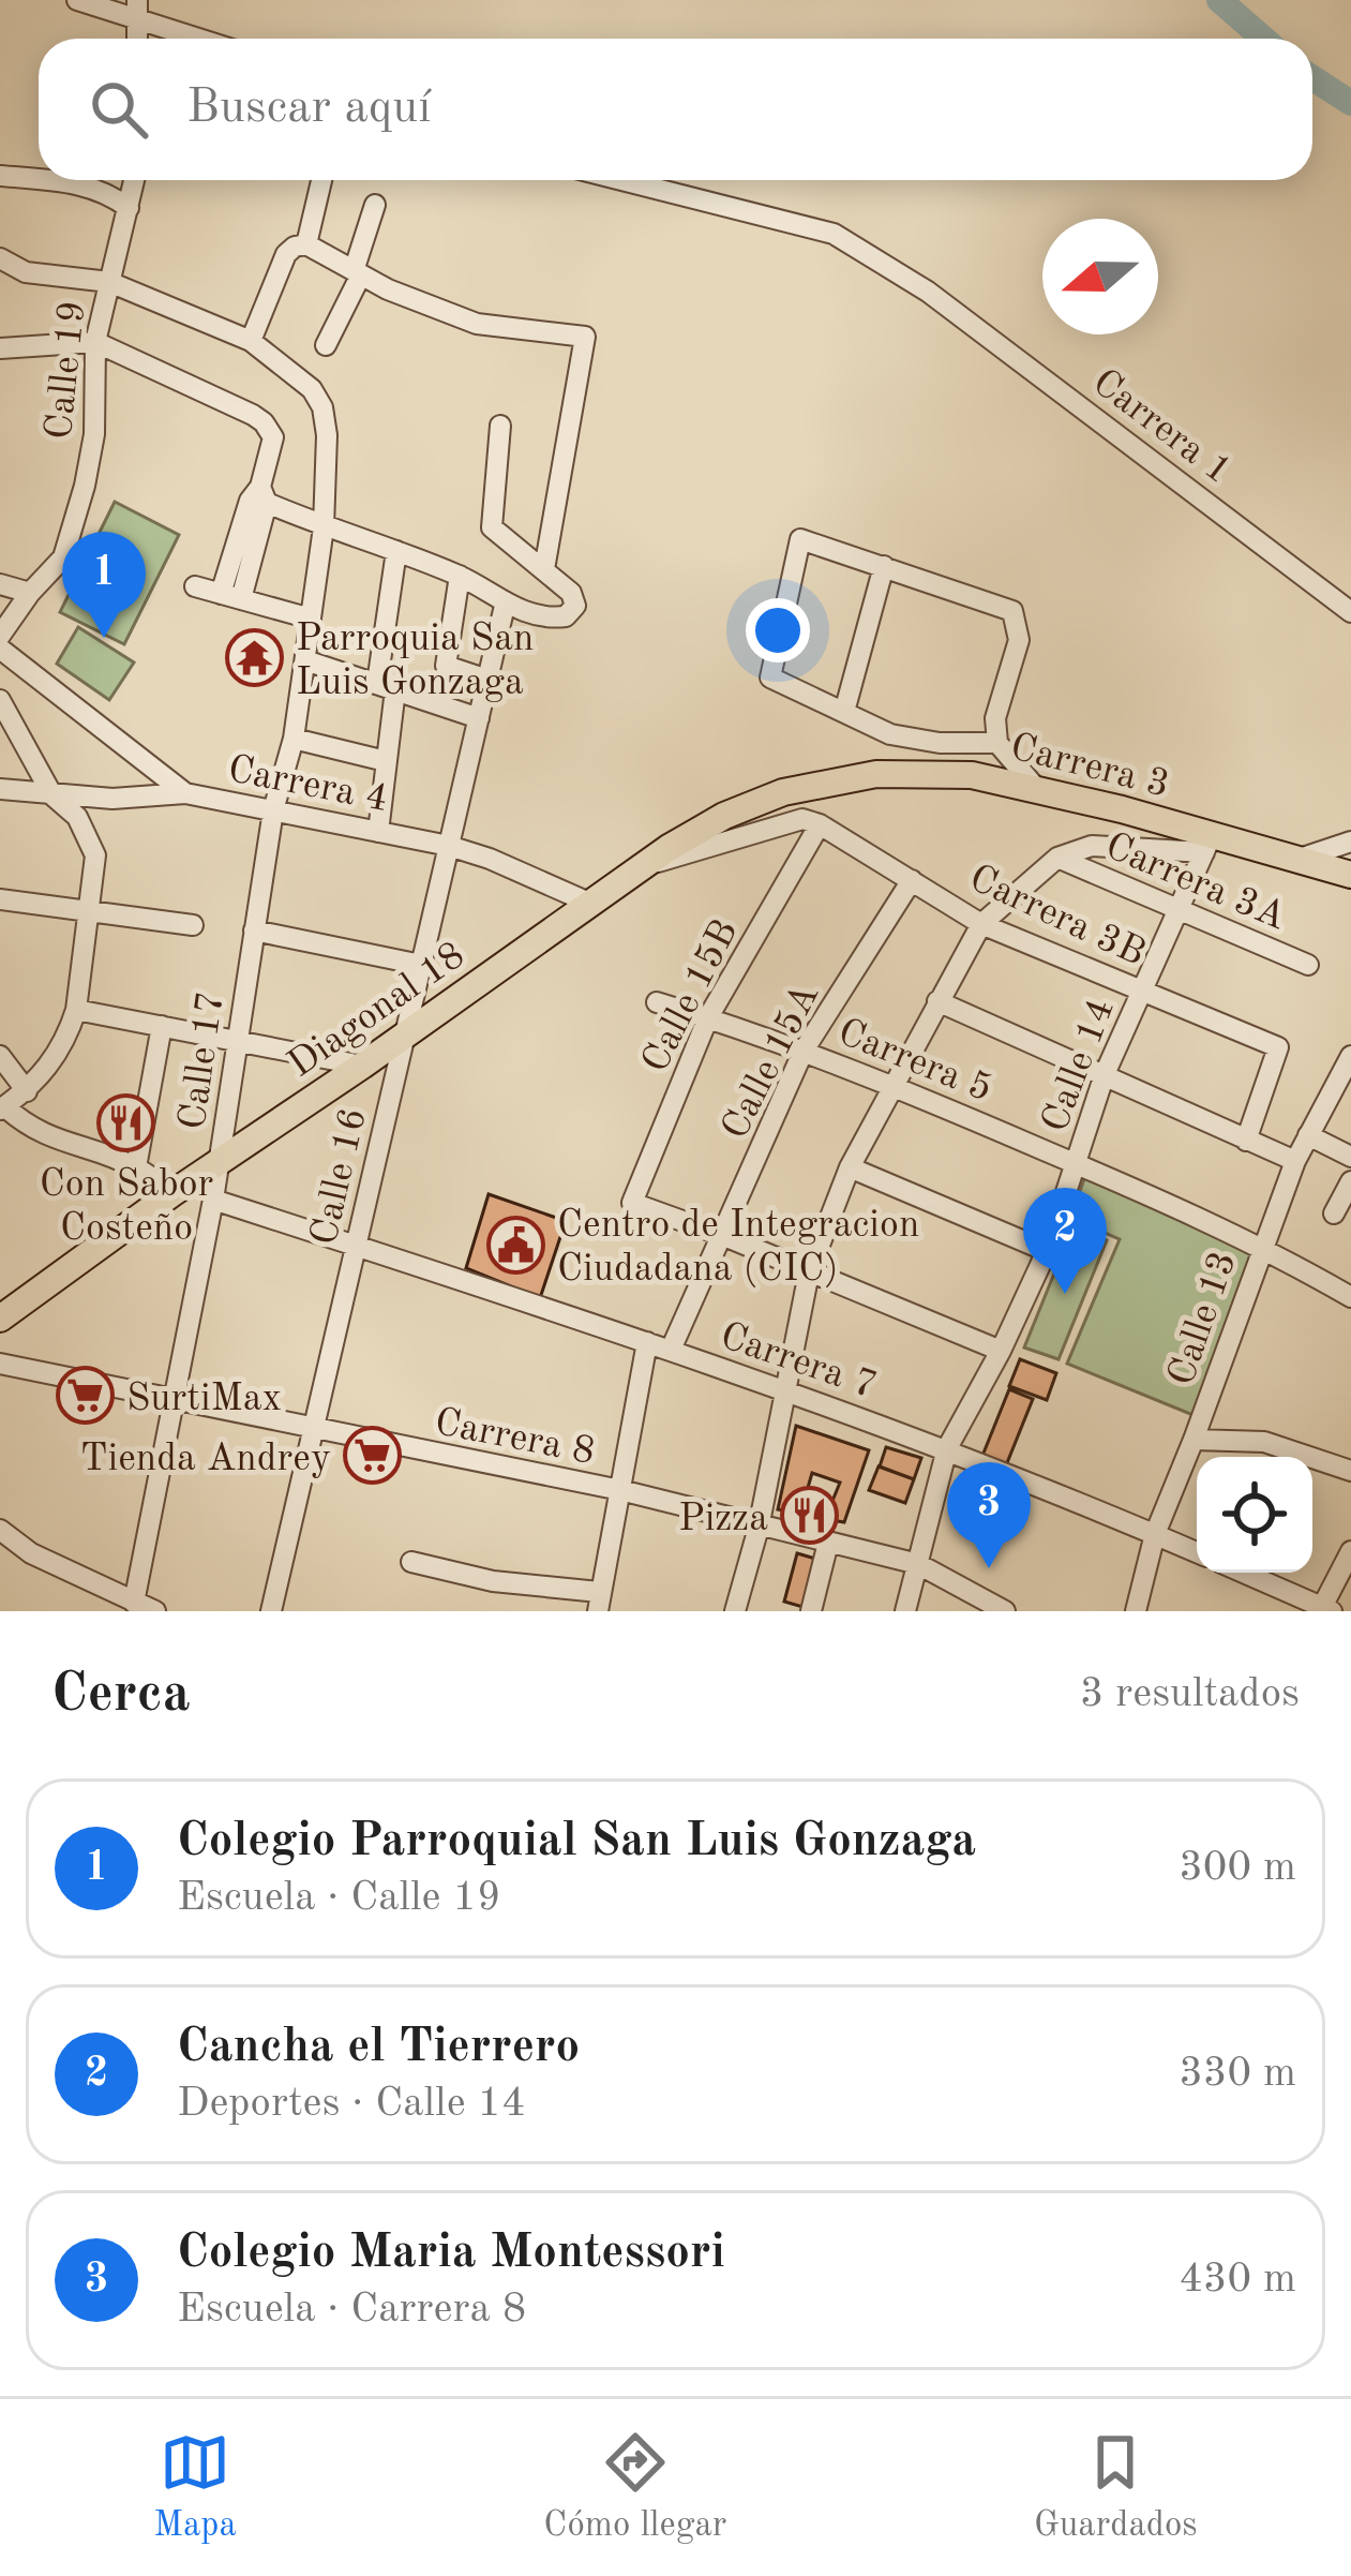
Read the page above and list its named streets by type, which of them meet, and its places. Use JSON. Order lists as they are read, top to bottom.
{
  "streets": {
    "main road": ["Carrera 3", "Diagonal 18"],
    "street": [
      "Calle 19",
      "Carrera 1",
      "Carrera 4",
      "Carrera 3A",
      "Carrera 3B",
      "Calle 15B",
      "Carrera 5",
      "Calle 17",
      "Calle 15A",
      "Calle 14",
      "Calle 16",
      "Calle 13",
      "Carrera 7",
      "Carrera 8"
    ]
  },
  "crossings": [
    ["Calle 19", "Calle 17"],
    ["Carrera 3", "Diagonal 18"],
    ["Carrera 3", "Calle 14"],
    ["Carrera 4", "Diagonal 18"],
    ["Carrera 4", "Calle 17"],
    ["Carrera 4", "Calle 16"],
    ["Carrera 3A", "Calle 14"],
    ["Carrera 3B", "Calle 15B"],
    ["Carrera 3B", "Calle 15A"],
    ["Carrera 3B", "Calle 14"],
    ["Calle 15B", "Carrera 5"],
    ["Calle 15B", "Calle 15A"],
    ["Diagonal 18", "Calle 17"],
    ["Diagonal 18", "Calle 16"],
    ["Carrera 5", "Calle 15A"],
    ["Carrera 5", "Calle 14"],
    ["Carrera 5", "Calle 13"],
    ["Calle 17", "Carrera 7"],
    ["Calle 17", "Carrera 8"],
    ["Calle 15A", "Carrera 7"],
    ["Calle 14", "Carrera 7"],
    ["Calle 14", "Carrera 8"],
    ["Calle 16", "Carrera 7"],
    ["Calle 16", "Carrera 8"],
    ["Calle 13", "Carrera 7"]
  ],
  "places": {
    "temple": ["Parroquia San Luis Gonzaga"],
    "restaurant": ["Con Sabor Costeño", "Pizza"],
    "public building": ["Centro de Integracion Ciudadana (CIC)"],
    "supermarket": ["SurtiMax", "Tienda Andrey"]
  },
  "north": "left",
  "page": {
    "search": "Buscar aquí",
    "pins": ["1", "2", "3"],
    "heading": ["Cerca", "3 resultados"],
    "list": [
      {
        "mark": "1",
        "name": "Colegio Parroquial San Luis Gonzaga",
        "note": "Escuela · Calle 19",
        "value": "300 m"
      },
      {
        "mark": "2",
        "name": "Cancha el Tierrero",
        "note": "Deportes · Calle 14",
        "value": "330 m"
      },
      {
        "mark": "3",
        "name": "Colegio Maria Montessori",
        "note": "Escuela · Carrera 8",
        "value": "430 m"
      }
    ],
    "nav": ["Mapa", "Cómo llegar", "Guardados"]
  }
}
